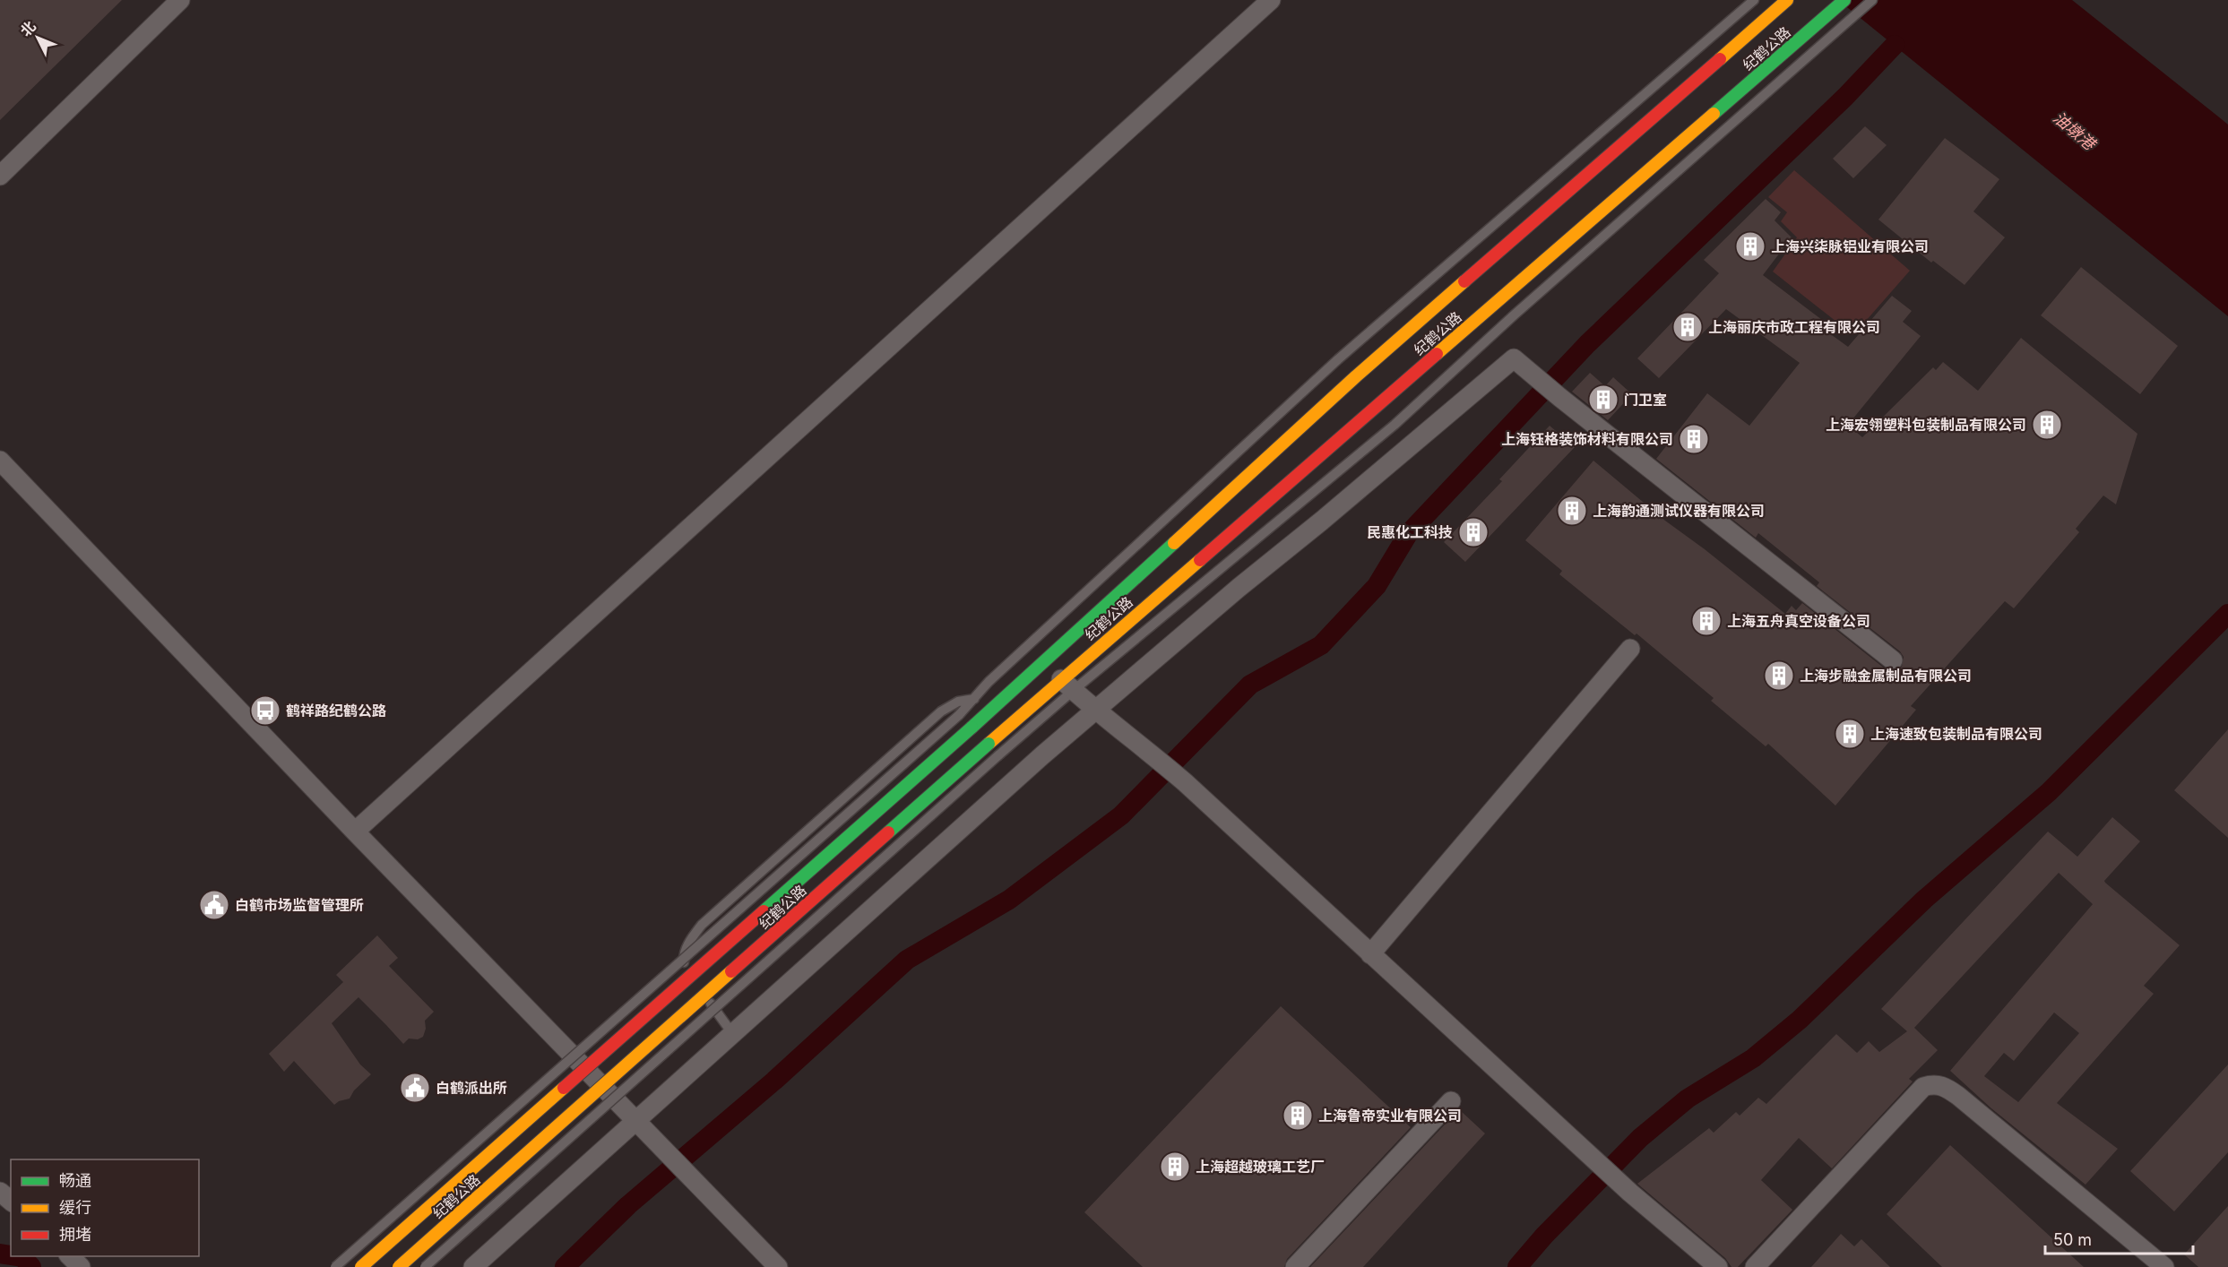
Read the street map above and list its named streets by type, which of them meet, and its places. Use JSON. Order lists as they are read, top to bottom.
{
  "streets": {
    "main road": ["纪鹤公路"]
  },
  "water": ["油墩港"],
  "places": {
    "building": [
      "上海兴柒脉铝业有限公司",
      "上海丽庆市政工程有限公司",
      "门卫室",
      "上海宏翎塑料包装制品有限公司",
      "上海钰格装饰材料有限公司",
      "上海韵通测试仪器有限公司",
      "民惠化工科技",
      "上海五舟真空设备公司",
      "上海步融金属制品有限公司",
      "上海速致包装制品有限公司",
      "上海鲁帝实业有限公司",
      "上海超越玻璃工艺厂"
    ],
    "bus stop": ["鹤祥路纪鹤公路"],
    "public building": ["白鹤市场监督管理所", "白鹤派出所"]
  },
  "legend": ["畅通", "缓行", "拥堵"],
  "scale_bar": "50 m",
  "north": "top left"
}
